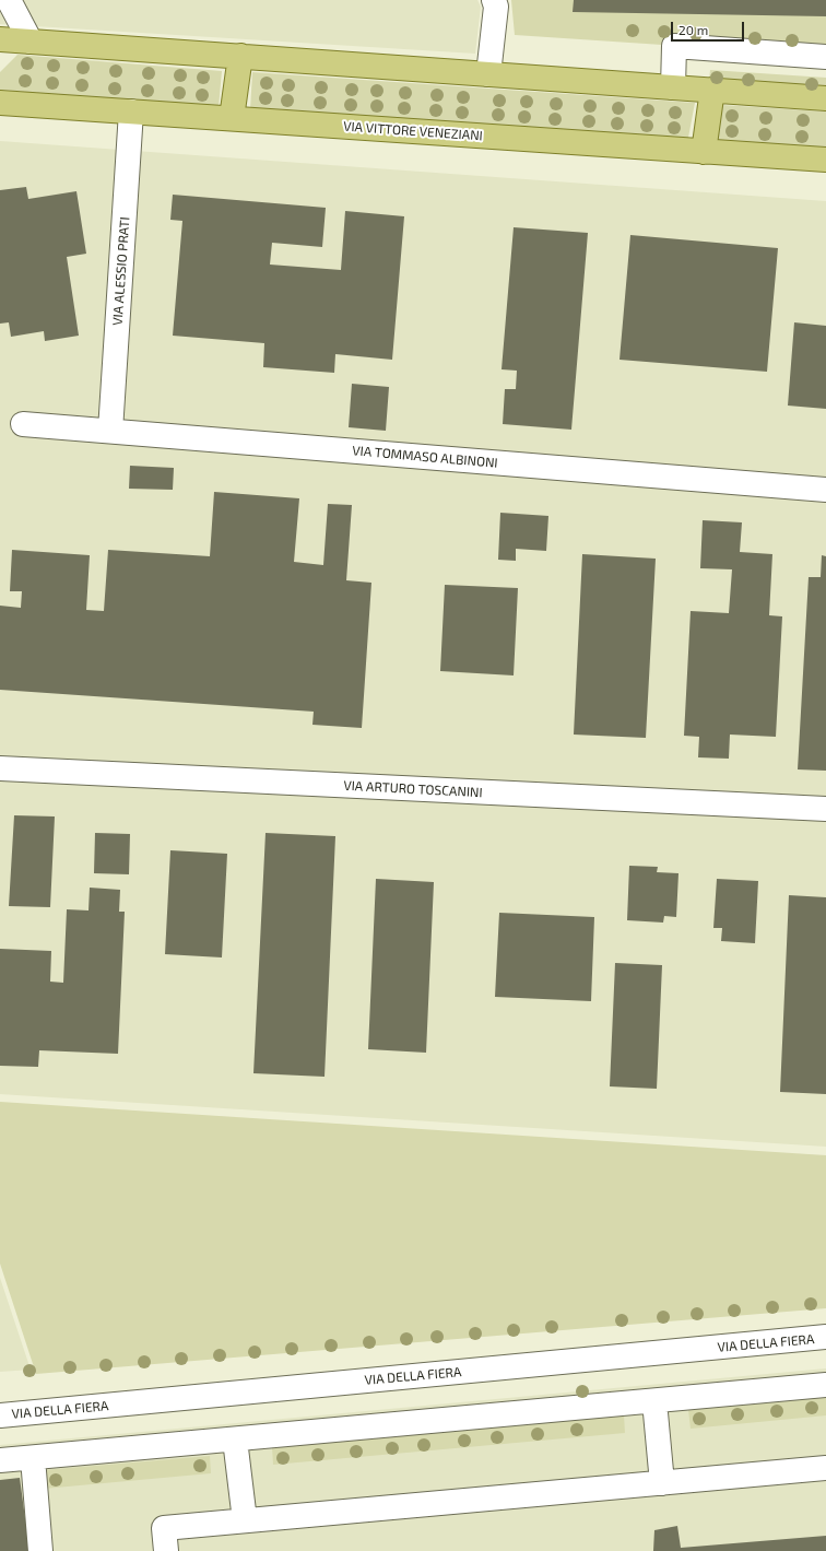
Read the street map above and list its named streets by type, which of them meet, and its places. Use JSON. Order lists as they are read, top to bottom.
{
  "streets": {
    "main road": ["VIA VITTORE VENEZIANI"],
    "street": [
      "VIA ALESSIO PRATI",
      "VIA TOMMASO ALBINONI",
      "VIA ARTURO TOSCANINI",
      "VIA DELLA FIERA"
    ]
  },
  "crossings": [
    ["VIA VITTORE VENEZIANI", "VIA ALESSIO PRATI"],
    ["VIA ALESSIO PRATI", "VIA TOMMASO ALBINONI"]
  ],
  "scale_bar": "20 m"
}
